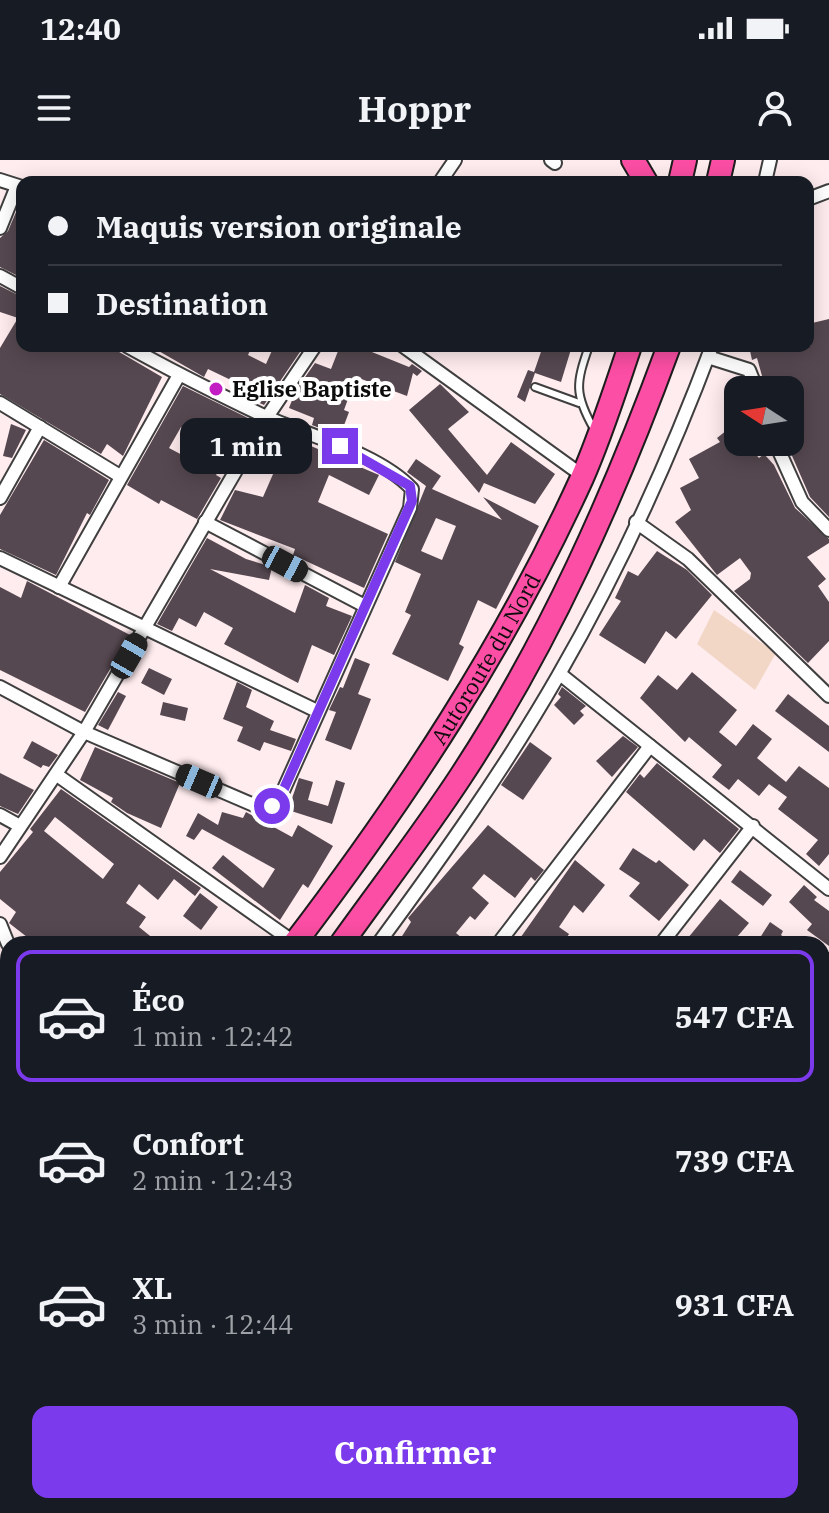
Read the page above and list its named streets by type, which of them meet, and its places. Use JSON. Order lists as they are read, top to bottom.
{
  "streets": {
    "highway": ["Autoroute du Nord"]
  },
  "places": ["Eglise Baptiste"],
  "north": "left",
  "page": {
    "status": "12:40",
    "header": "Hoppr",
    "banner": ["Maquis version originale", "Destination"],
    "bubble": "1 min",
    "list": [
      {
        "name": "Éco",
        "note": "1 min · 12:42",
        "value": "547 CFA"
      },
      {
        "name": "Confort",
        "note": "2 min · 12:43",
        "value": "739 CFA"
      },
      {
        "name": "XL",
        "note": "3 min · 12:44",
        "value": "931 CFA"
      }
    ],
    "buttons": "Confirmer"
  }
}
